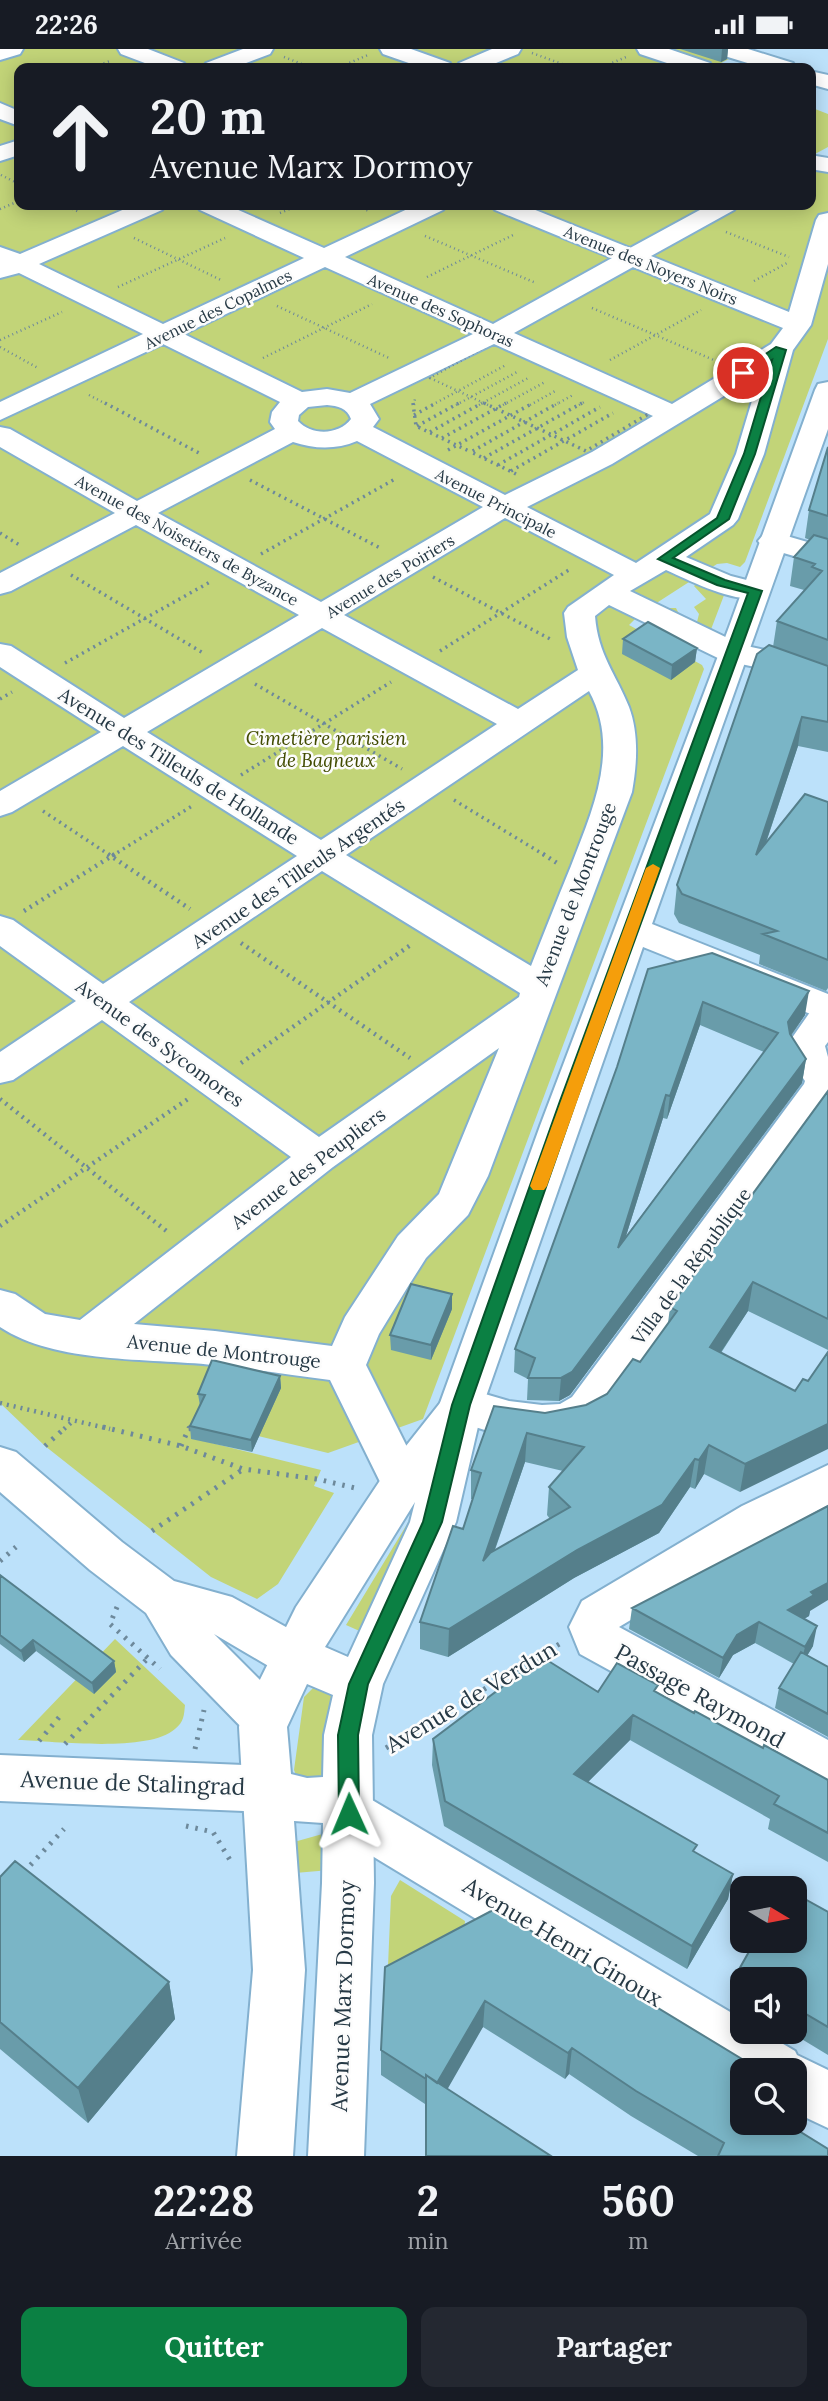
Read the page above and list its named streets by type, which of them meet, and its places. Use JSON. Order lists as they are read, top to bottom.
{
  "streets": {
    "main road": [
      "Avenue des Noyers Noirs",
      "Avenue des Copalmes",
      "Avenue des Sophoras",
      "Avenue Principale",
      "Avenue des Noisetiers de Byzance",
      "Avenue des Poiriers",
      "Avenue des Tilleuls de Hollande",
      "Avenue des Tilleuls Argentés",
      "Avenue de Montrouge",
      "Avenue des Sycomores",
      "Avenue des Peupliers",
      "Villa de la République",
      "Passage Raymond",
      "Avenue de Stalingrad",
      "Avenue Henri Ginoux",
      "Avenue Marx Dormoy"
    ],
    "path": ["Avenue de Verdun"]
  },
  "crossings": [
    ["Avenue des Noyers Noirs", "Avenue de Montrouge"],
    ["Avenue des Copalmes", "Avenue des Sophoras"],
    ["Avenue des Sophoras", "Avenue des Poiriers"],
    ["Avenue Principale", "Avenue des Poiriers"],
    ["Avenue Principale", "Avenue de Montrouge"],
    ["Avenue des Noisetiers de Byzance", "Avenue des Poiriers"],
    ["Avenue des Noisetiers de Byzance", "Avenue des Tilleuls Argentés"],
    ["Avenue des Poiriers", "Avenue des Tilleuls de Hollande"],
    ["Avenue des Poiriers", "Avenue de Montrouge"],
    ["Avenue des Tilleuls de Hollande", "Avenue des Tilleuls Argentés"],
    ["Avenue des Tilleuls de Hollande", "Avenue de Montrouge"],
    ["Avenue des Tilleuls de Hollande", "Avenue des Peupliers"],
    ["Avenue des Tilleuls Argentés", "Avenue de Montrouge"],
    ["Avenue des Tilleuls Argentés", "Avenue des Sycomores"],
    ["Avenue de Montrouge", "Avenue des Peupliers"],
    ["Avenue des Sycomores", "Avenue des Peupliers"],
    ["Passage Raymond", "Avenue de Verdun"],
    ["Avenue de Verdun", "Avenue de Stalingrad"],
    ["Avenue de Verdun", "Avenue Henri Ginoux"],
    ["Avenue de Verdun", "Avenue Marx Dormoy"],
    ["Avenue de Stalingrad", "Avenue Henri Ginoux"],
    ["Avenue de Stalingrad", "Avenue Marx Dormoy"],
    ["Avenue Henri Ginoux", "Avenue Marx Dormoy"]
  ],
  "parks": ["Cimetière parisien de Bagneux"],
  "north": "right",
  "page": {
    "status": "22:26",
    "turn": ["20 m", "Avenue Marx Dormoy"],
    "eta": [
      "22:28",
      "Arrivée",
      "2",
      "min",
      "560",
      "m"
    ],
    "buttons": ["Quitter", "Partager"]
  }
}
